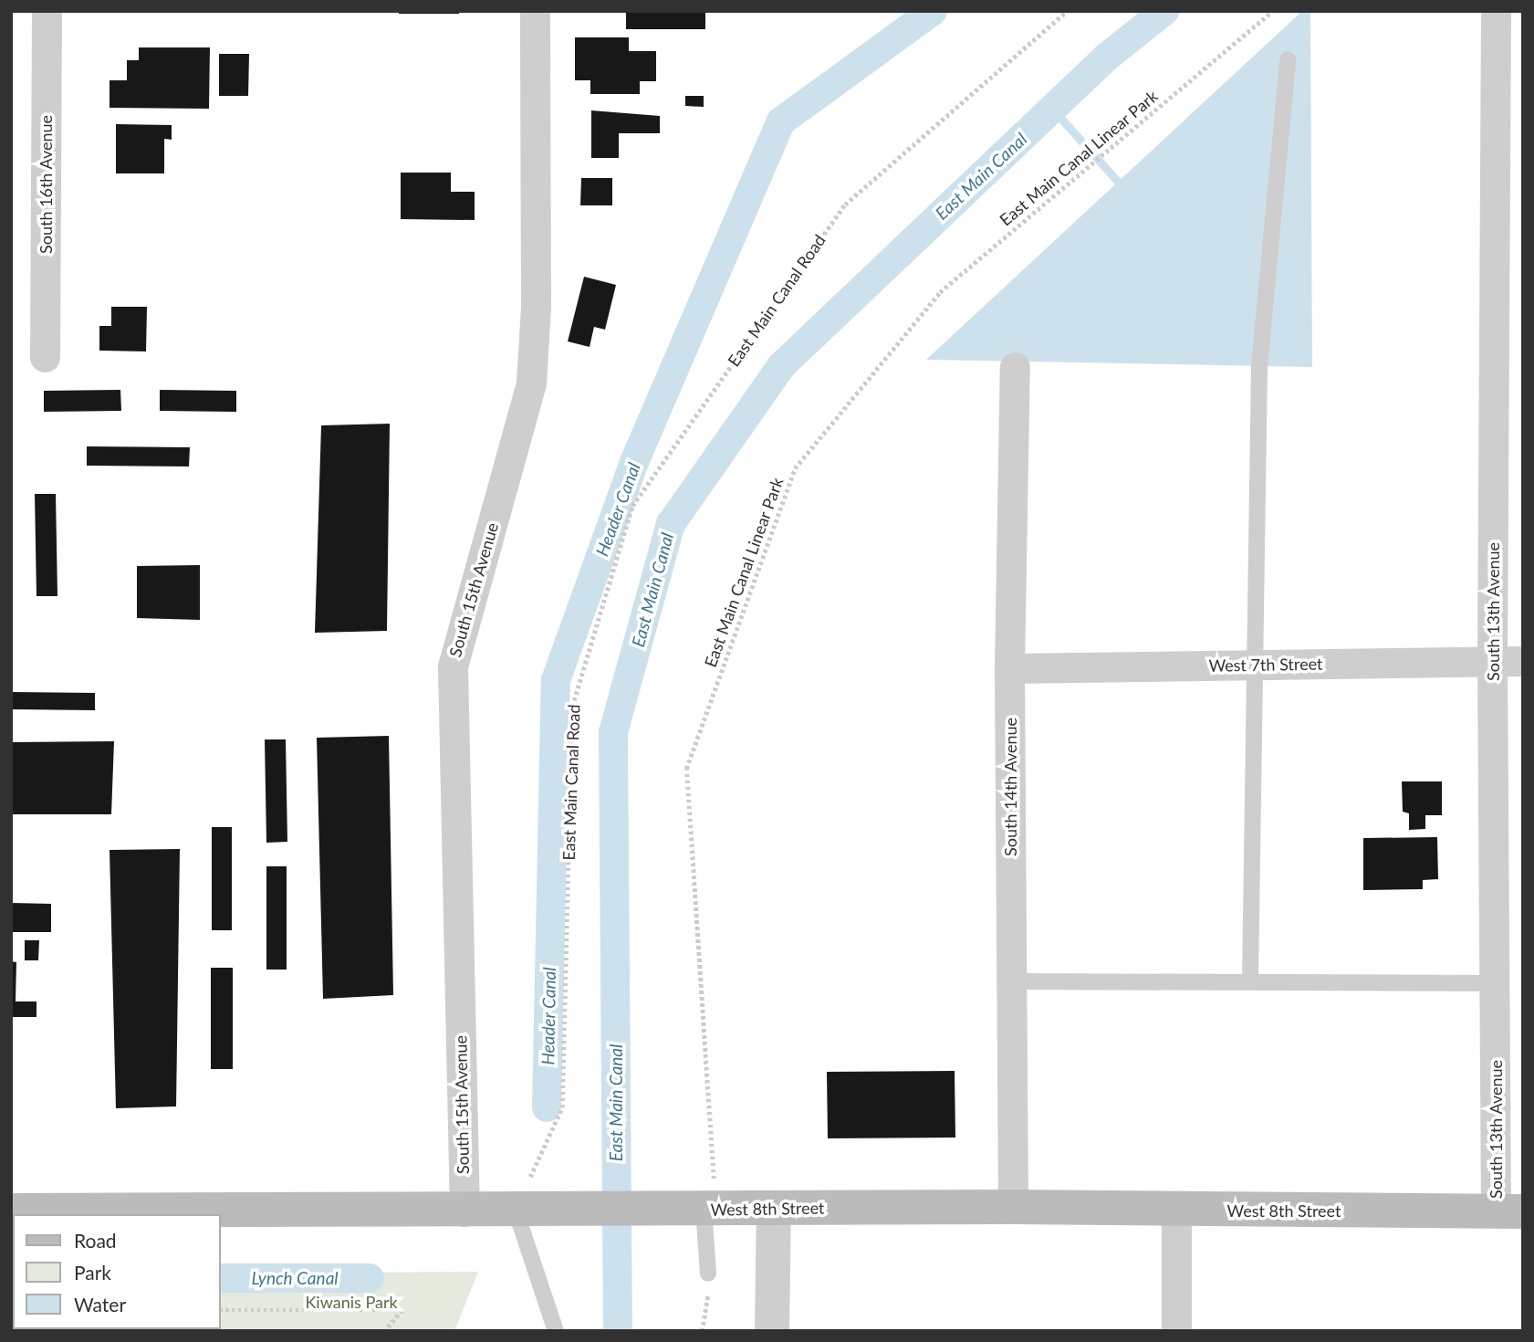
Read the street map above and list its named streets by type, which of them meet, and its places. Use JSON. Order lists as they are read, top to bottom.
{
  "streets": {
    "main road": ["West 8th Street"],
    "street": [
      "South 16th Avenue",
      "South 15th Avenue",
      "South 13th Avenue",
      "West 7th Street",
      "South 14th Avenue"
    ],
    "path": ["East Main Canal Linear Park", "East Main Canal Road"]
  },
  "crossings": [
    ["East Main Canal Linear Park", "West 8th Street"],
    ["East Main Canal Road", "West 8th Street"],
    ["South 15th Avenue", "West 8th Street"],
    ["South 13th Avenue", "West 7th Street"],
    ["South 13th Avenue", "West 8th Street"],
    ["West 7th Street", "South 14th Avenue"],
    ["South 14th Avenue", "West 8th Street"]
  ],
  "water": ["East Main Canal", "Header Canal", "Lynch Canal"],
  "parks": ["Kiwanis Park"],
  "legend": ["Road", "Park", "Water"]
}
